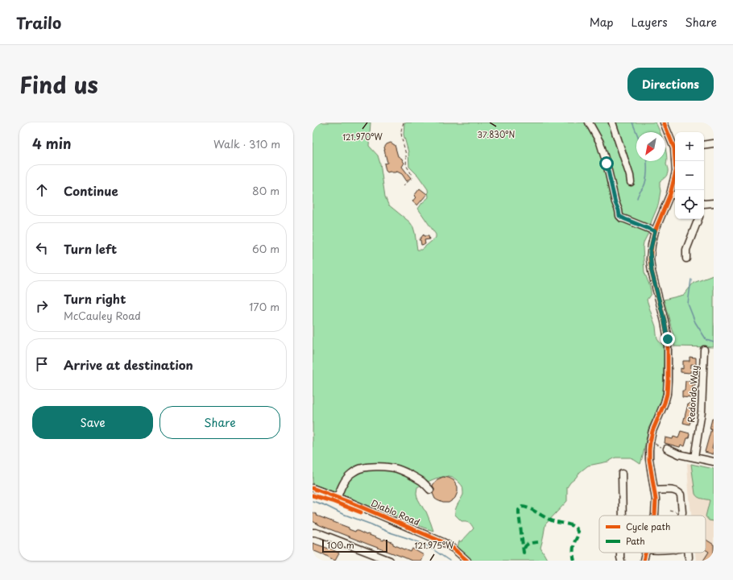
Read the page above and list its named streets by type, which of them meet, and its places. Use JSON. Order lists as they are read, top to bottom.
{
  "streets": {
    "street": ["Redondo Way", "Diablo Road"]
  },
  "legend": ["Cycle path", "Path"],
  "scale_bar": "100 m",
  "north": "bottom left",
  "page": {
    "header": "Trailo",
    "nav": ["Map", "Layers", "Share"],
    "title": "Find us",
    "buttons": [
      "Directions",
      ["Save", "Share"]
    ],
    "heading": ["4 min", "Walk · 310 m"],
    "map_buttons": ["+", "−"],
    "list": [
      ["Continue", "80 m"],
      ["Turn left", "60 m"],
      ["Turn right", "McCauley Road", "170 m"],
      "Arrive at destination"
    ],
    "scale": "100 m"
  },
  "coordinates": ["37.830°N", "121.970°W", "121.975°W"]
}
